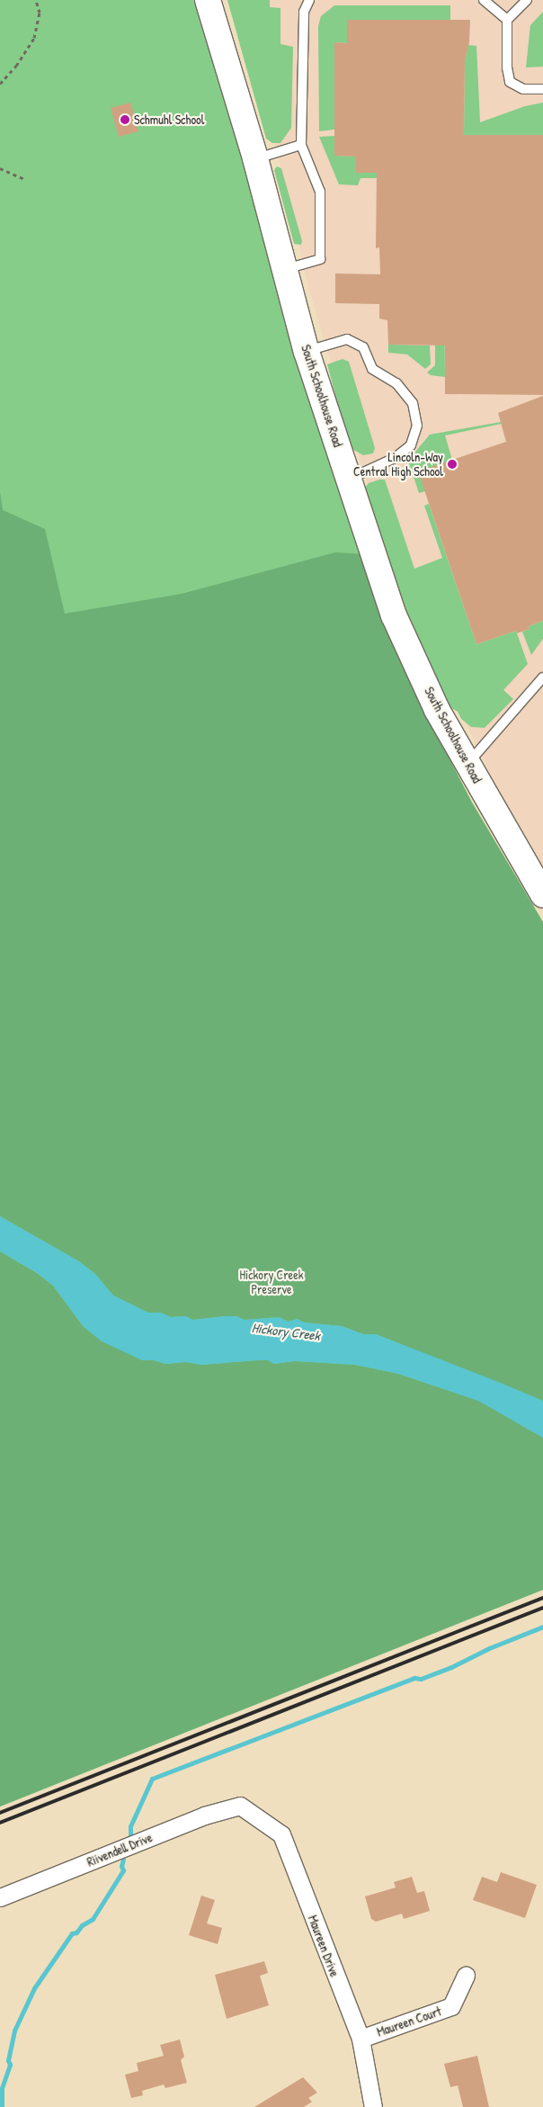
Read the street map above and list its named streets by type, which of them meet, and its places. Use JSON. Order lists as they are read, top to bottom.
{
  "streets": {
    "street": [
      "South Schoolhouse Road",
      "Riivendell Drive",
      "Maureen Drive",
      "Maureen Court"
    ]
  },
  "crossings": [
    ["Riivendell Drive", "Maureen Drive"],
    ["Maureen Drive", "Maureen Court"]
  ],
  "water": ["Hickory Creek"],
  "parks": ["Hickory Creek Preserve"],
  "places": ["Schmuhl School", "Lincoln-Way Central High School"]
}
